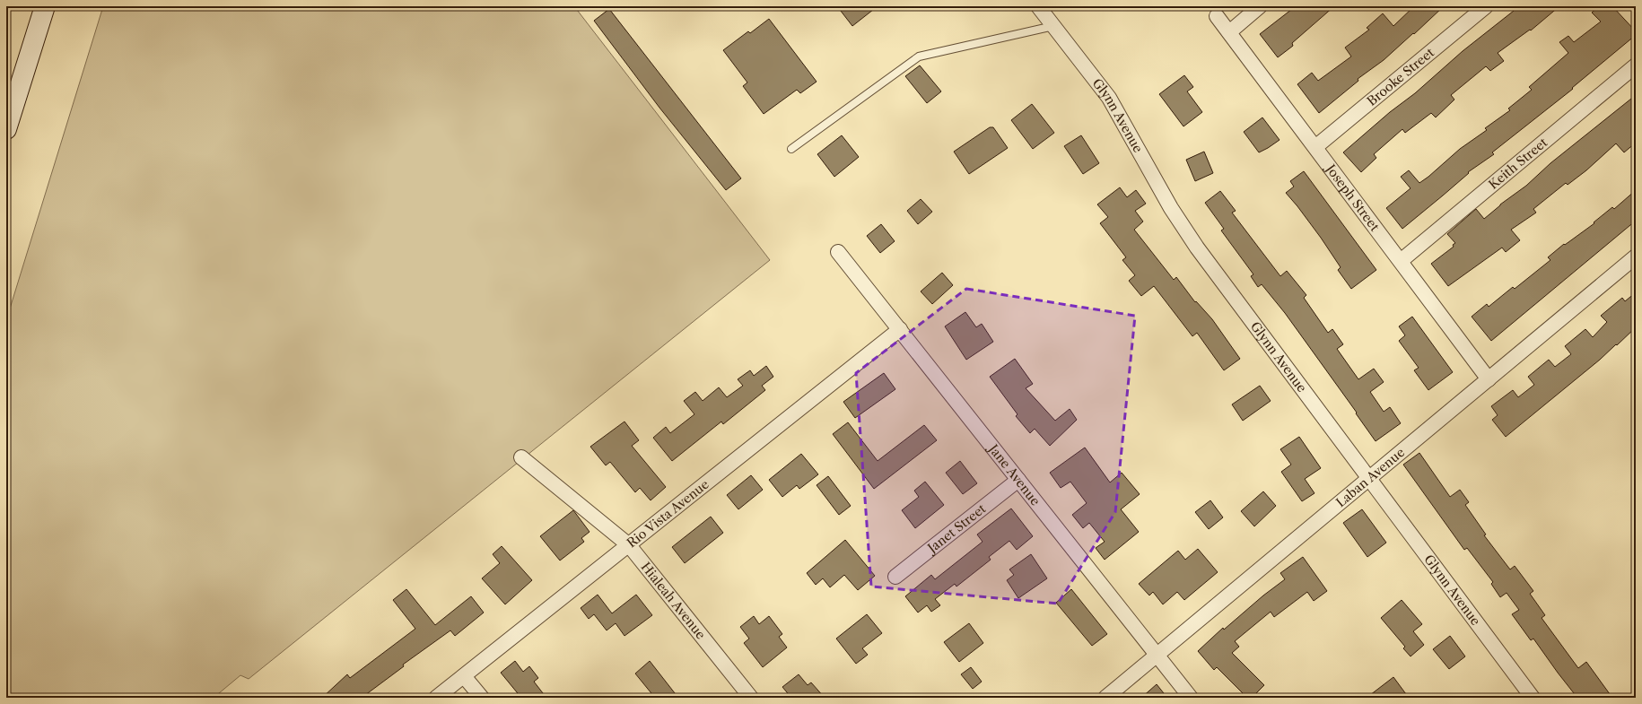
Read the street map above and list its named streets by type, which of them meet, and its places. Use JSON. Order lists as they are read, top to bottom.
{
  "streets": {
    "street": [
      "Brooke Street",
      "Glynn Avenue",
      "Keith Street",
      "Joseph Street",
      "Jane Avenue",
      "Laban Avenue",
      "Rio Vista Avenue",
      "Janet Street",
      "Hialeah Avenue"
    ]
  },
  "crossings": [
    ["Brooke Street", "Joseph Street"],
    ["Glynn Avenue", "Laban Avenue"],
    ["Keith Street", "Joseph Street"],
    ["Joseph Street", "Laban Avenue"],
    ["Jane Avenue", "Laban Avenue"],
    ["Jane Avenue", "Rio Vista Avenue"],
    ["Jane Avenue", "Janet Street"],
    ["Rio Vista Avenue", "Hialeah Avenue"]
  ]
}
